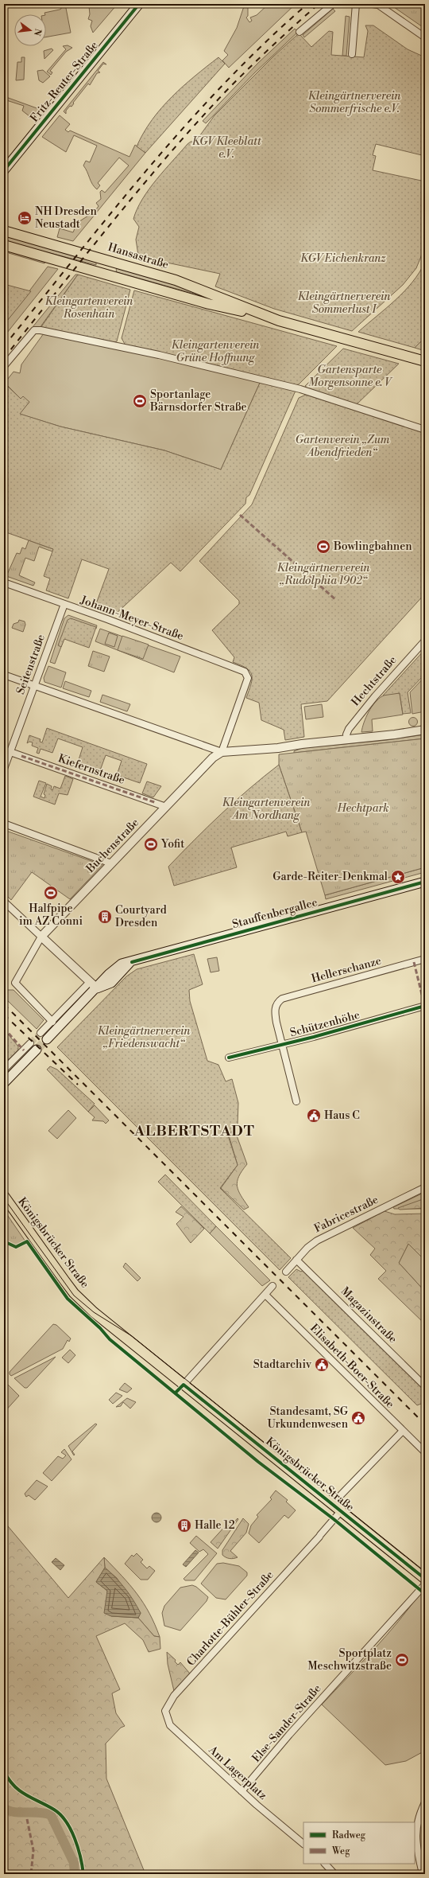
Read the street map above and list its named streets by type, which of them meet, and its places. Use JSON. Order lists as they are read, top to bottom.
{
  "streets": {
    "main road": [
      "Fritz-Reuter-Straße",
      "Hansastraße",
      "Stauffenbergallee",
      "Königsbrücker Straße"
    ],
    "street": [
      "Johann-Meyer-Straße",
      "Seitenstraße",
      "Hechtstraße",
      "Kiefernstraße",
      "Buchenstraße",
      "Hellerschanze",
      "Schützenhöhe",
      "Fabricestraße",
      "Magazinstraße",
      "Elisabeth-Boer-Straße",
      "Charlotte-Bühler-Straße",
      "Else-Sander-Straße",
      "Am Lagerplatz"
    ]
  },
  "crossings": [
    ["Johann-Meyer-Straße", "Seitenstraße"],
    ["Johann-Meyer-Straße", "Buchenstraße"],
    ["Seitenstraße", "Kiefernstraße"],
    ["Kiefernstraße", "Buchenstraße"],
    ["Buchenstraße", "Stauffenbergallee"],
    ["Hellerschanze", "Schützenhöhe"],
    ["Fabricestraße", "Magazinstraße"],
    ["Königsbrücker Straße", "Charlotte-Bühler-Straße"],
    ["Charlotte-Bühler-Straße", "Am Lagerplatz"],
    ["Else-Sander-Straße", "Am Lagerplatz"]
  ],
  "districts": ["ALBERTSTADT"],
  "parks": [
    "Kleingärtnerverein Sommerfrische e.V.",
    "KGV Kleeblatt e.V.",
    "KGV Eichenkranz",
    "Kleingärtnerverein Sommerlust I",
    "Kleingartenverein Rosenhain",
    "Kleingartenverein Grüne Hoffnung",
    "Gartensparte Morgensonne e. V",
    "Gartenverein „Zum Abendfrieden“",
    "Kleingärtnerverein „Rudolphia 1902“",
    "Kleingartenverein Am Nordhang",
    "Hechtpark",
    "Kleingärtnerverein „Friedenswacht“"
  ],
  "places": {
    "hotel": ["NH Dresden Neustadt"],
    "sports": [
      "Sportanlage Bärnsdorfer Straße",
      "Bowlingbahnen",
      "Yofit",
      "Halfpipe im AZ Conni",
      "Sportplatz Meschwitzstraße"
    ],
    "place": ["Garde-Reiter-Denkmal"],
    "building": ["Courtyard Dresden", "Halle 12"],
    "public building": ["Haus C", "Stadtarchiv", "Standesamt, SG Urkundenwesen"]
  },
  "legend": ["Radweg", "Weg"],
  "north": "right"
}
